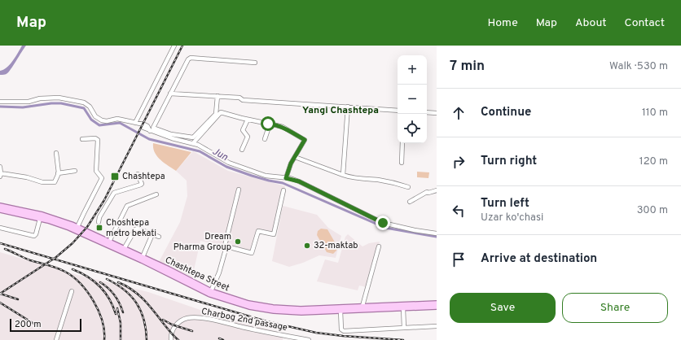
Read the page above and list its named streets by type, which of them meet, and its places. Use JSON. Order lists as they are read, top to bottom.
{
  "streets": {
    "main road": ["Chashtepa Street"],
    "street": ["Charbog 2nd passage"]
  },
  "districts": ["Yangi Chashtepa"],
  "water": ["Jun"],
  "places": {
    "transit": ["Chashtepa", "Choshtepa metro bekati"],
    "other": ["Dream Pharma Group", "32-maktab"]
  },
  "scale_bar": "200 m",
  "page": {
    "header": "Map",
    "nav": [
      "Home",
      "Map",
      "About",
      "Contact"
    ],
    "heading": ["7 min", "Walk · 530 m"],
    "map_buttons": ["+", "−"],
    "list": [
      ["Continue", "110 m"],
      ["Turn right", "120 m"],
      ["Turn left", "Uzar ko'chasi", "300 m"],
      "Arrive at destination"
    ],
    "buttons": ["Save", "Share"],
    "scale": "200 m"
  }
}
